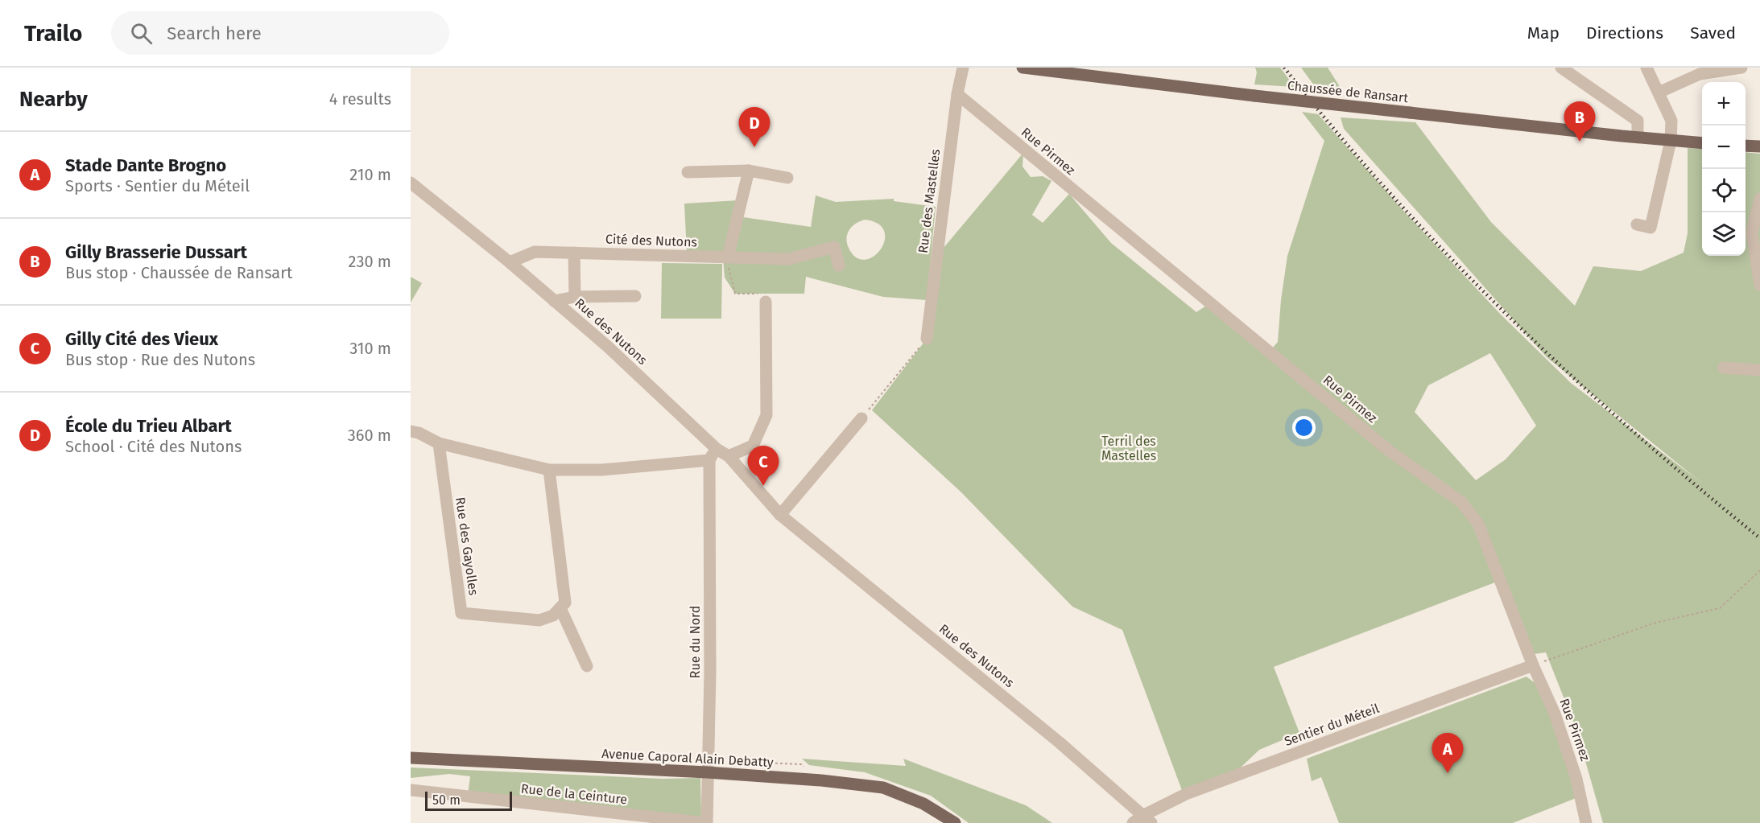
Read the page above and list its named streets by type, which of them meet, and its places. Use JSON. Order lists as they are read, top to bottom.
{
  "streets": {
    "main road": ["Chaussée de Ransart", "Avenue Caporal Alain Debatty"],
    "street": [
      "Rue Pirmez",
      "Rue des Mastelles",
      "Cité des Nutons",
      "Rue des Nutons",
      "Rue des Gayolles",
      "Rue du Nord",
      "Sentier du Méteil",
      "Rue de la Ceinture"
    ]
  },
  "crossings": [
    ["Rue Pirmez", "Rue des Mastelles"],
    ["Rue Pirmez", "Sentier du Méteil"],
    ["Cité des Nutons", "Rue des Nutons"],
    ["Rue des Nutons", "Sentier du Méteil"],
    ["Rue du Nord", "Avenue Caporal Alain Debatty"],
    ["Rue du Nord", "Rue de la Ceinture"]
  ],
  "parks": ["Terril des Mastelles"],
  "scale_bar": "50 m",
  "page": {
    "header": "Trailo",
    "search": "Search here",
    "nav": ["Map", "Directions", "Saved"],
    "heading": ["Nearby", "4 results"],
    "map_buttons": ["+", "−"],
    "pins": [
      "B",
      "D",
      "C",
      "A"
    ],
    "list": [
      {
        "mark": "A",
        "name": "Stade Dante Brogno",
        "note": "Sports · Sentier du Méteil",
        "value": "210 m"
      },
      {
        "mark": "B",
        "name": "Gilly Brasserie Dussart",
        "note": "Bus stop · Chaussée de Ransart",
        "value": "230 m"
      },
      {
        "mark": "C",
        "name": "Gilly Cité des Vieux",
        "note": "Bus stop · Rue des Nutons",
        "value": "310 m"
      },
      {
        "mark": "D",
        "name": "École du Trieu Albart",
        "note": "School · Cité des Nutons",
        "value": "360 m"
      }
    ],
    "scale": "50 m"
  }
}
